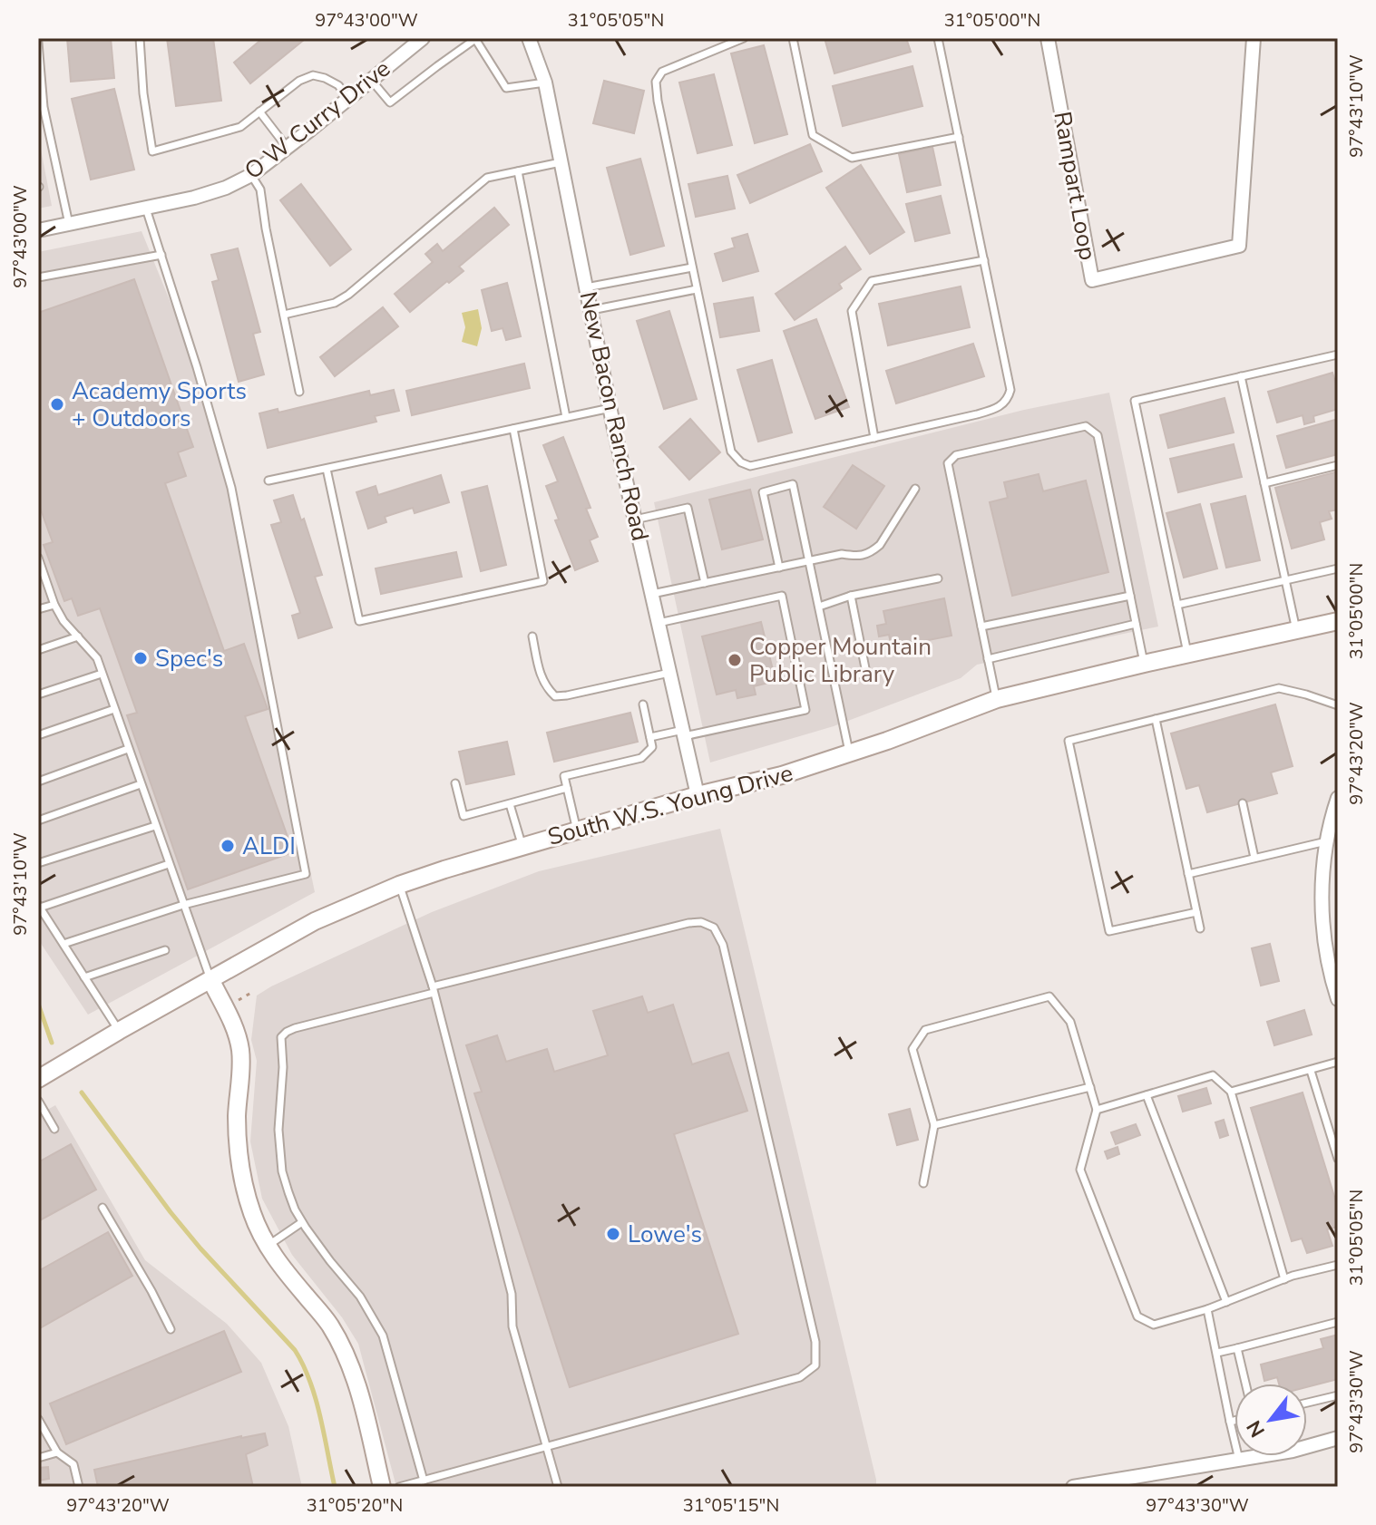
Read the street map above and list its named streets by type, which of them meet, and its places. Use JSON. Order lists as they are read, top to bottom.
{
  "streets": {
    "main road": ["South W.S. Young Drive"],
    "street": ["O W Curry Drive", "Rampart Loop", "New Bacon Ranch Road"]
  },
  "crossings": [
    ["New Bacon Ranch Road", "South W.S. Young Drive"]
  ],
  "places": [
    "Academy Sports + Outdoors",
    "Spec's",
    "Copper Mountain Public Library",
    "ALDI",
    "Lowe's"
  ],
  "north": "bottom left",
  "coordinates": [
    "97°43'00\"W",
    "31°05'05\"N",
    "31°05'00\"N",
    "97°43'10\"W",
    "97°43'20\"W",
    "97°43'30\"W",
    "31°05'20\"N",
    "31°05'15\"N"
  ]
}
